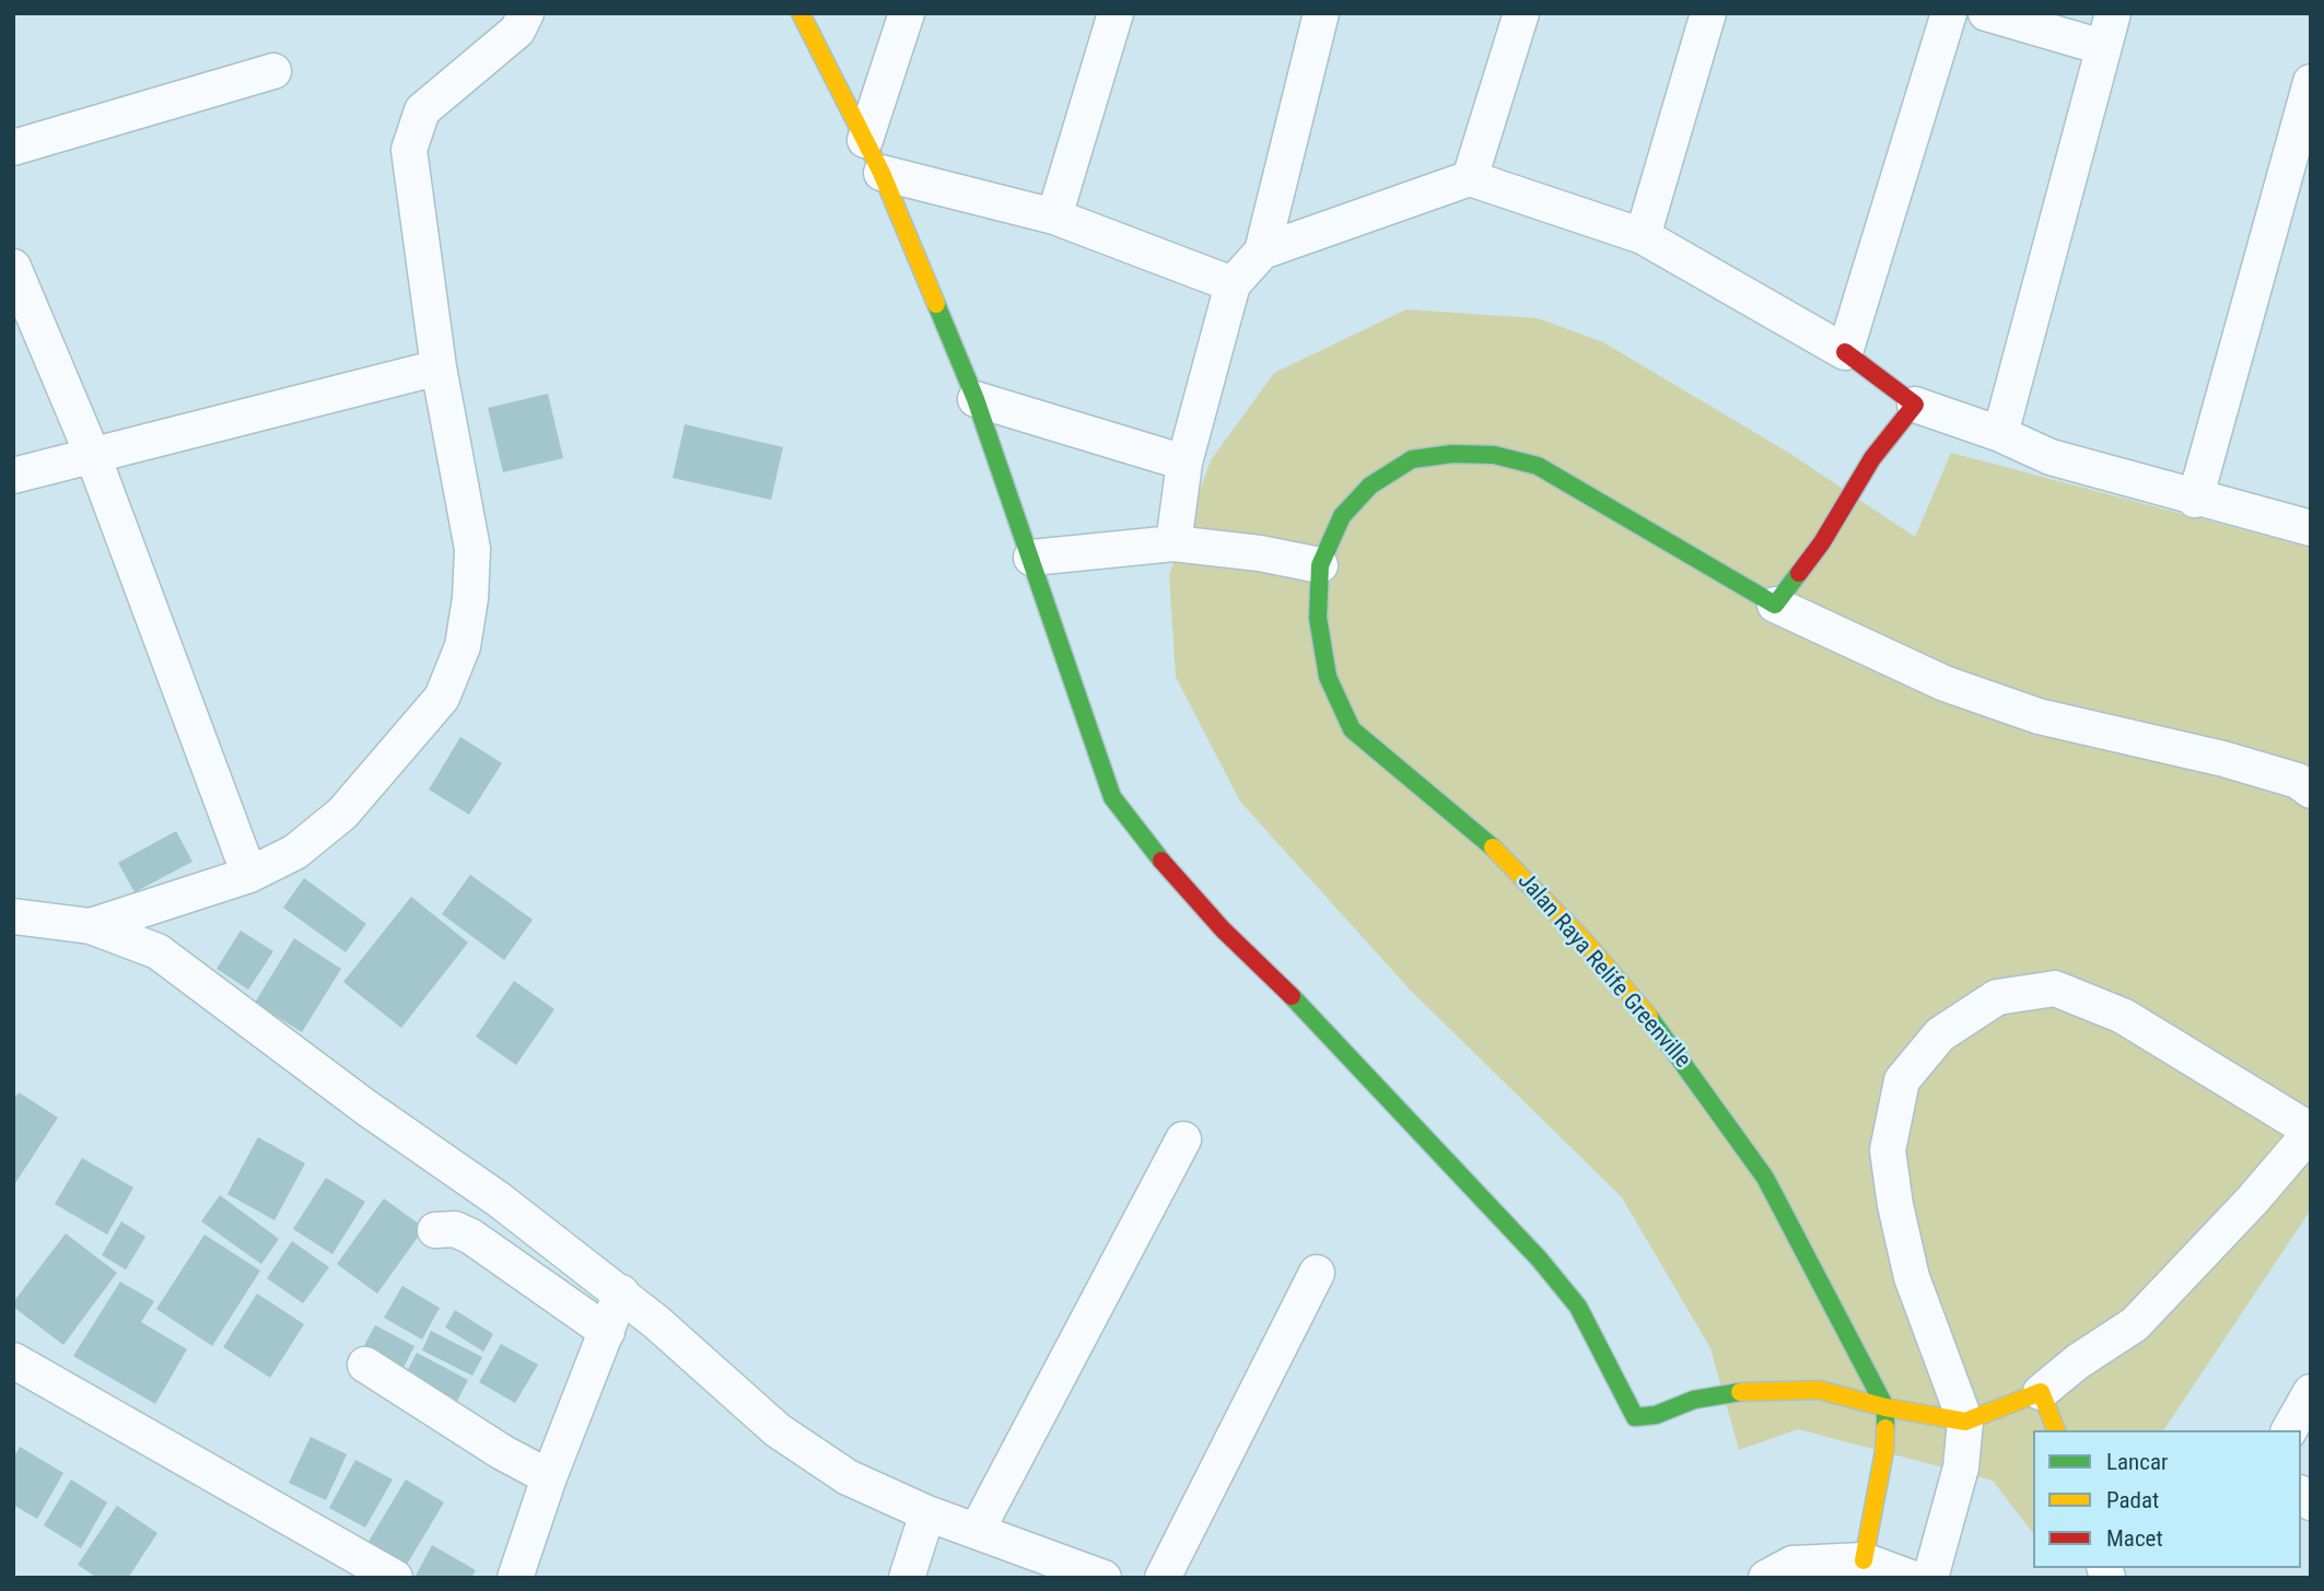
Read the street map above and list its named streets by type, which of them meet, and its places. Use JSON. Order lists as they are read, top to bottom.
{
  "streets": {
    "street": ["Jalan Raya Relife Greenville"]
  },
  "legend": ["Lancar", "Padat", "Macet"]
}
